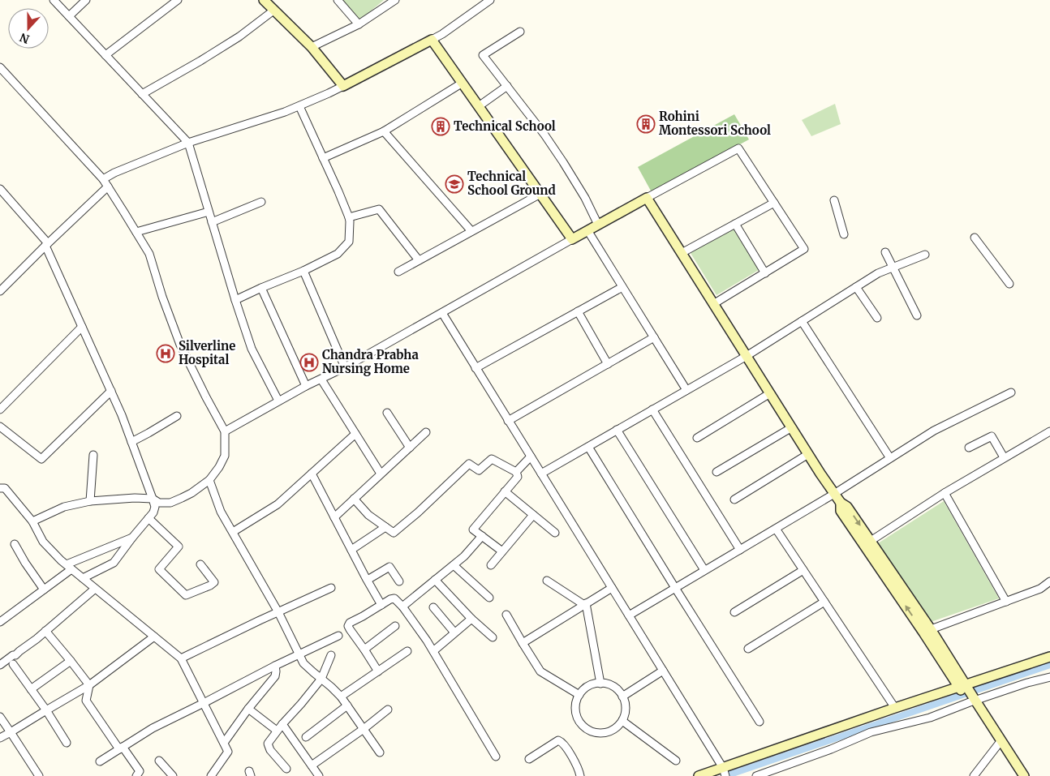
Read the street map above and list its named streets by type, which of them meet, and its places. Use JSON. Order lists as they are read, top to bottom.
{
  "places": {
    "building": ["Rohini Montessori School", "Technical School"],
    "school or university": ["Technical School Ground"],
    "hospital": ["Silverline Hospital", "Chandra Prabha Nursing Home"]
  },
  "north": "bottom"
}
